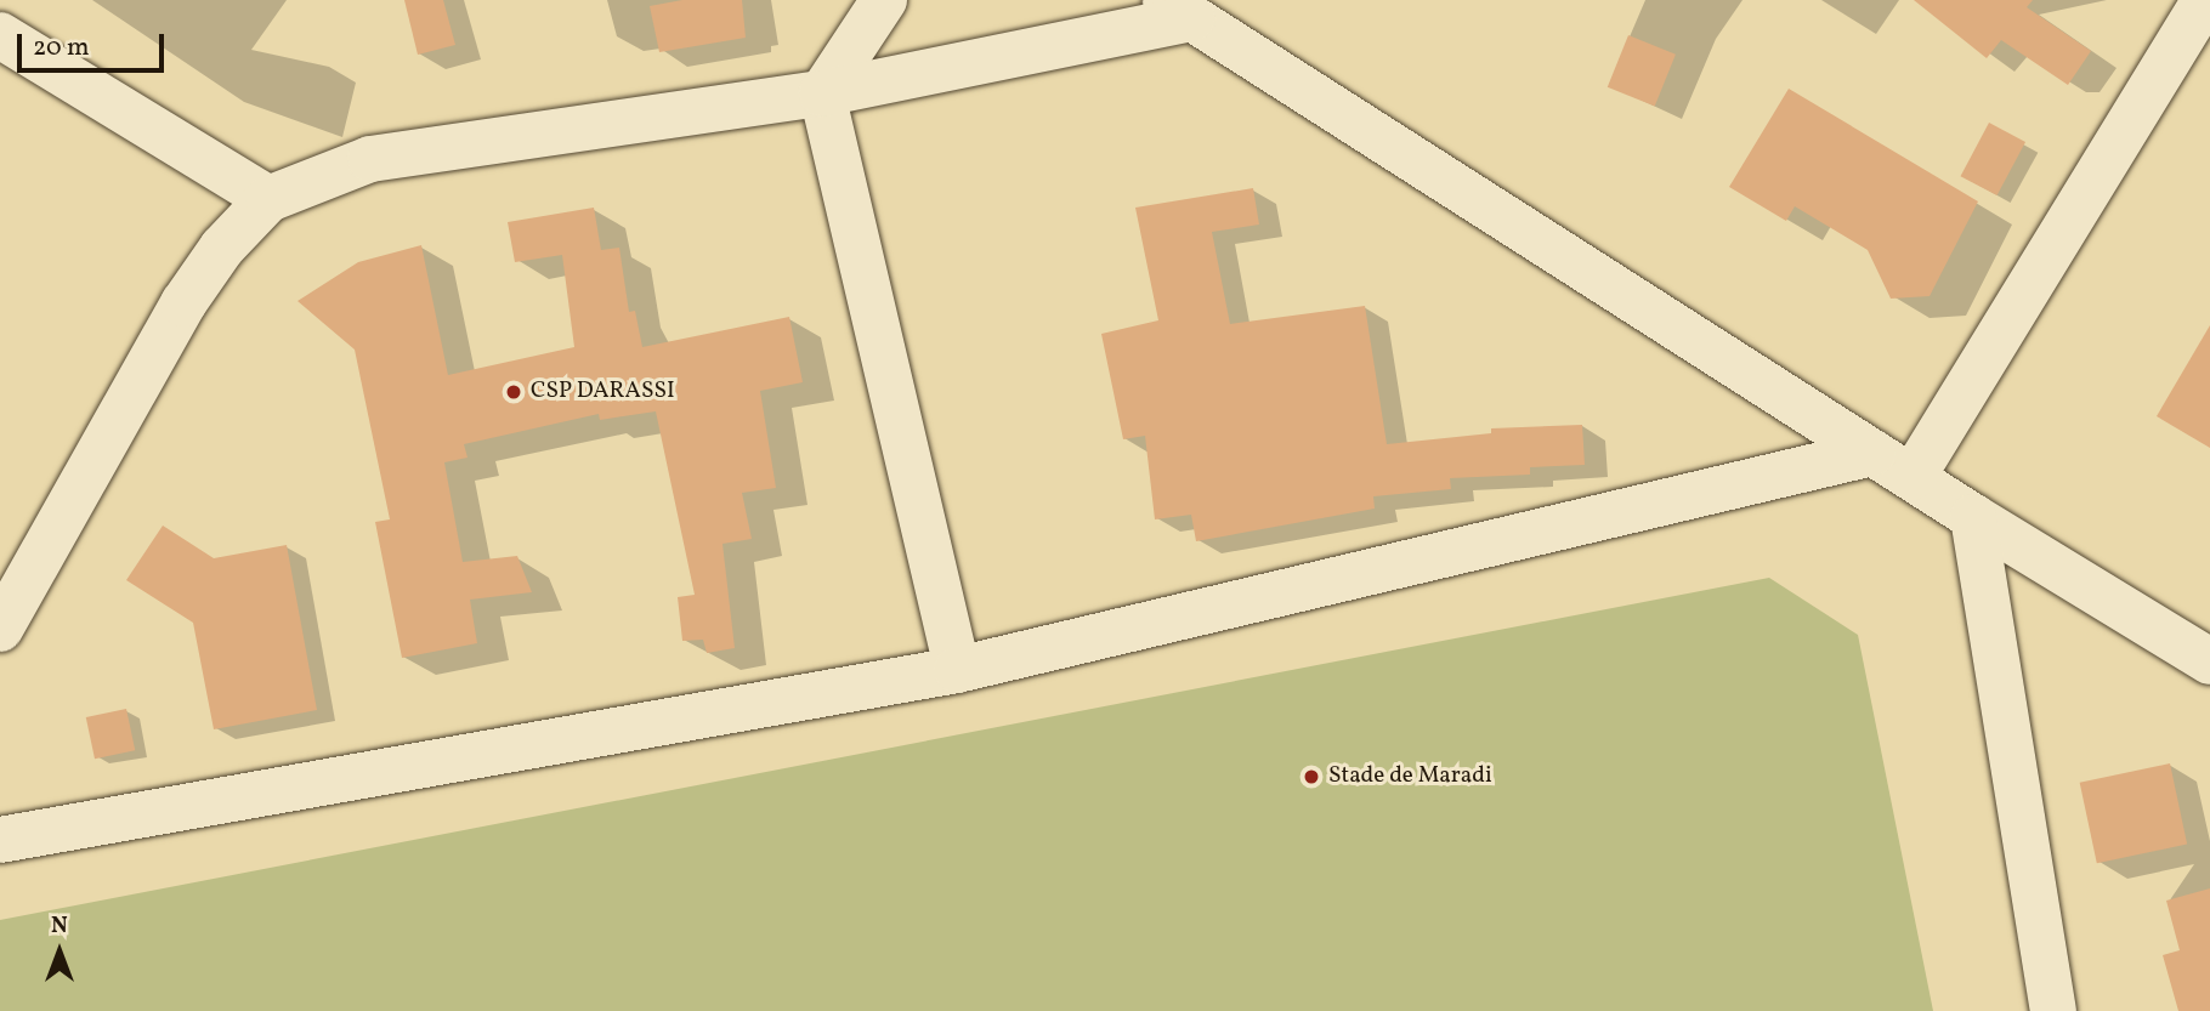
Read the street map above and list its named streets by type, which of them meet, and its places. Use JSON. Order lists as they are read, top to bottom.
{
  "places": ["CSP DARASSI", "Stade de Maradi"],
  "scale_bar": "20 m",
  "north": "top"
}
